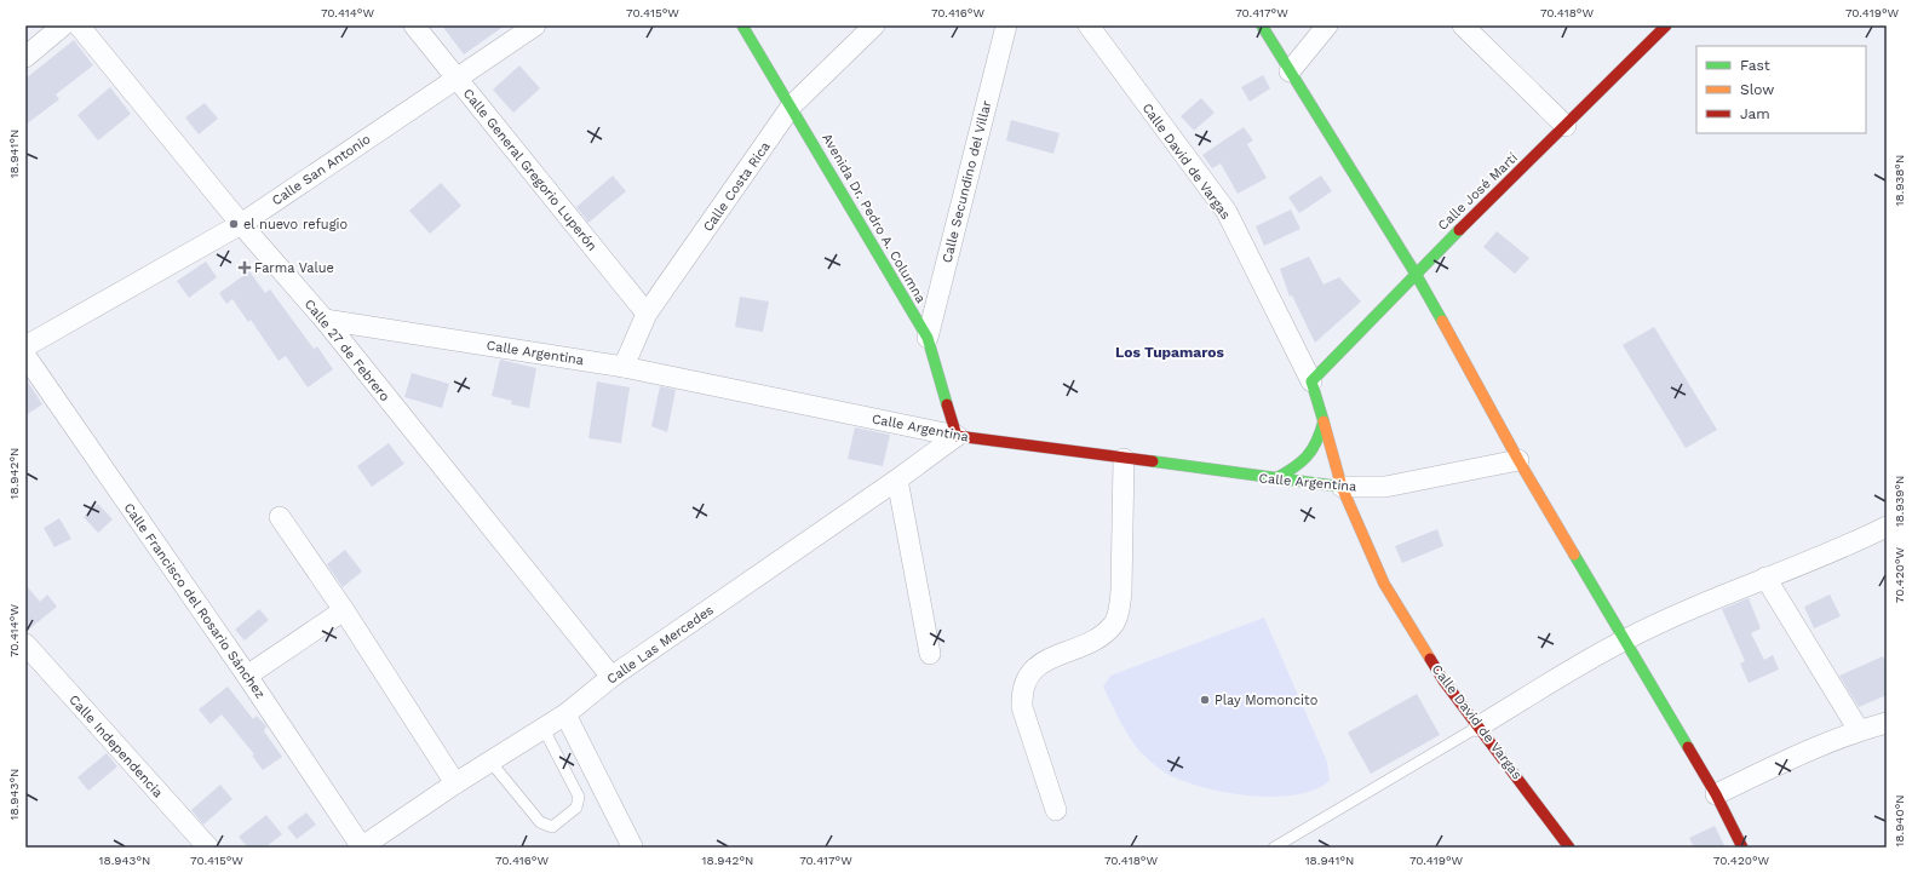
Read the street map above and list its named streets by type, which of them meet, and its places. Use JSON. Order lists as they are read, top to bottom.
{
  "streets": {
    "street": [
      "Calle David de Vargas",
      "Calle San Antonio",
      "Calle General Gregorio Luperón",
      "Calle Secundino del Villar",
      "Calle Costa Rica",
      "Calle José Martí",
      "Avenida Dr. Pedro A. Columna",
      "Calle 27 de Febrero",
      "Calle Argentina",
      "Calle Francisco del Rosario Sánchez",
      "Calle Las Mercedes",
      "Calle Independencia"
    ]
  },
  "crossings": [
    ["Calle David de Vargas", "Calle José Martí"],
    ["Calle David de Vargas", "Calle Argentina"],
    ["Calle San Antonio", "Calle General Gregorio Luperón"],
    ["Calle San Antonio", "Calle 27 de Febrero"],
    ["Calle General Gregorio Luperón", "Calle Costa Rica"],
    ["Calle Secundino del Villar", "Avenida Dr. Pedro A. Columna"],
    ["Calle Costa Rica", "Avenida Dr. Pedro A. Columna"],
    ["Calle Costa Rica", "Calle Argentina"],
    ["Avenida Dr. Pedro A. Columna", "Calle Argentina"],
    ["Avenida Dr. Pedro A. Columna", "Calle Las Mercedes"],
    ["Calle 27 de Febrero", "Calle Argentina"],
    ["Calle 27 de Febrero", "Calle Las Mercedes"],
    ["Calle Argentina", "Calle Las Mercedes"],
    ["Calle Francisco del Rosario Sánchez", "Calle Las Mercedes"]
  ],
  "districts": ["Los Tupamaros"],
  "places": {
    "other": ["el nuevo refugio", "Play Momoncito"],
    "health": ["Farma Value"]
  },
  "legend": ["Fast", "Slow", "Jam"],
  "coordinates": [
    "70.414°W",
    "70.415°W",
    "70.416°W",
    "70.417°W",
    "70.418°W",
    "70.419°W",
    "18.941°N",
    "18.938°N",
    "18.942°N",
    "18.939°N",
    "70.420°W",
    "18.943°N",
    "18.940°N"
  ]
}
